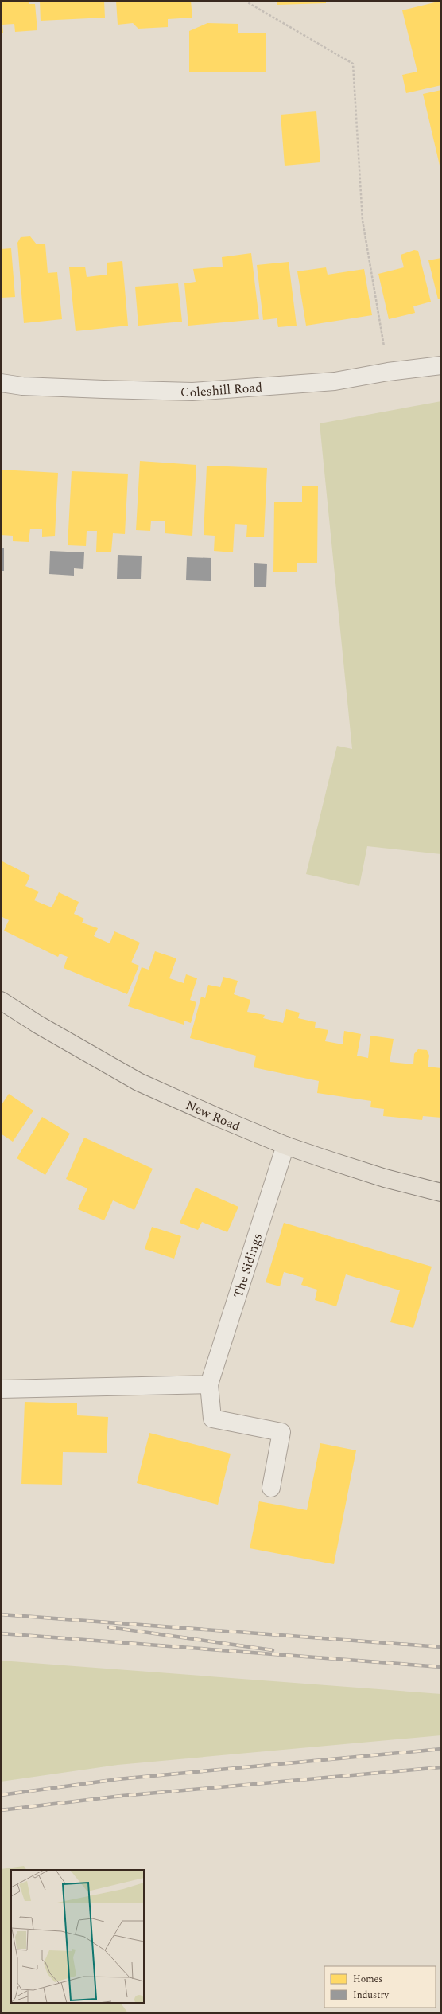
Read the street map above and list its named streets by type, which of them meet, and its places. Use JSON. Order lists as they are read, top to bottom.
{
  "streets": {
    "main road": ["New Road"],
    "street": ["Coleshill Road", "The Sidings"]
  },
  "crossings": [
    ["New Road", "The Sidings"]
  ],
  "legend": ["Homes", "Industry"]
}
